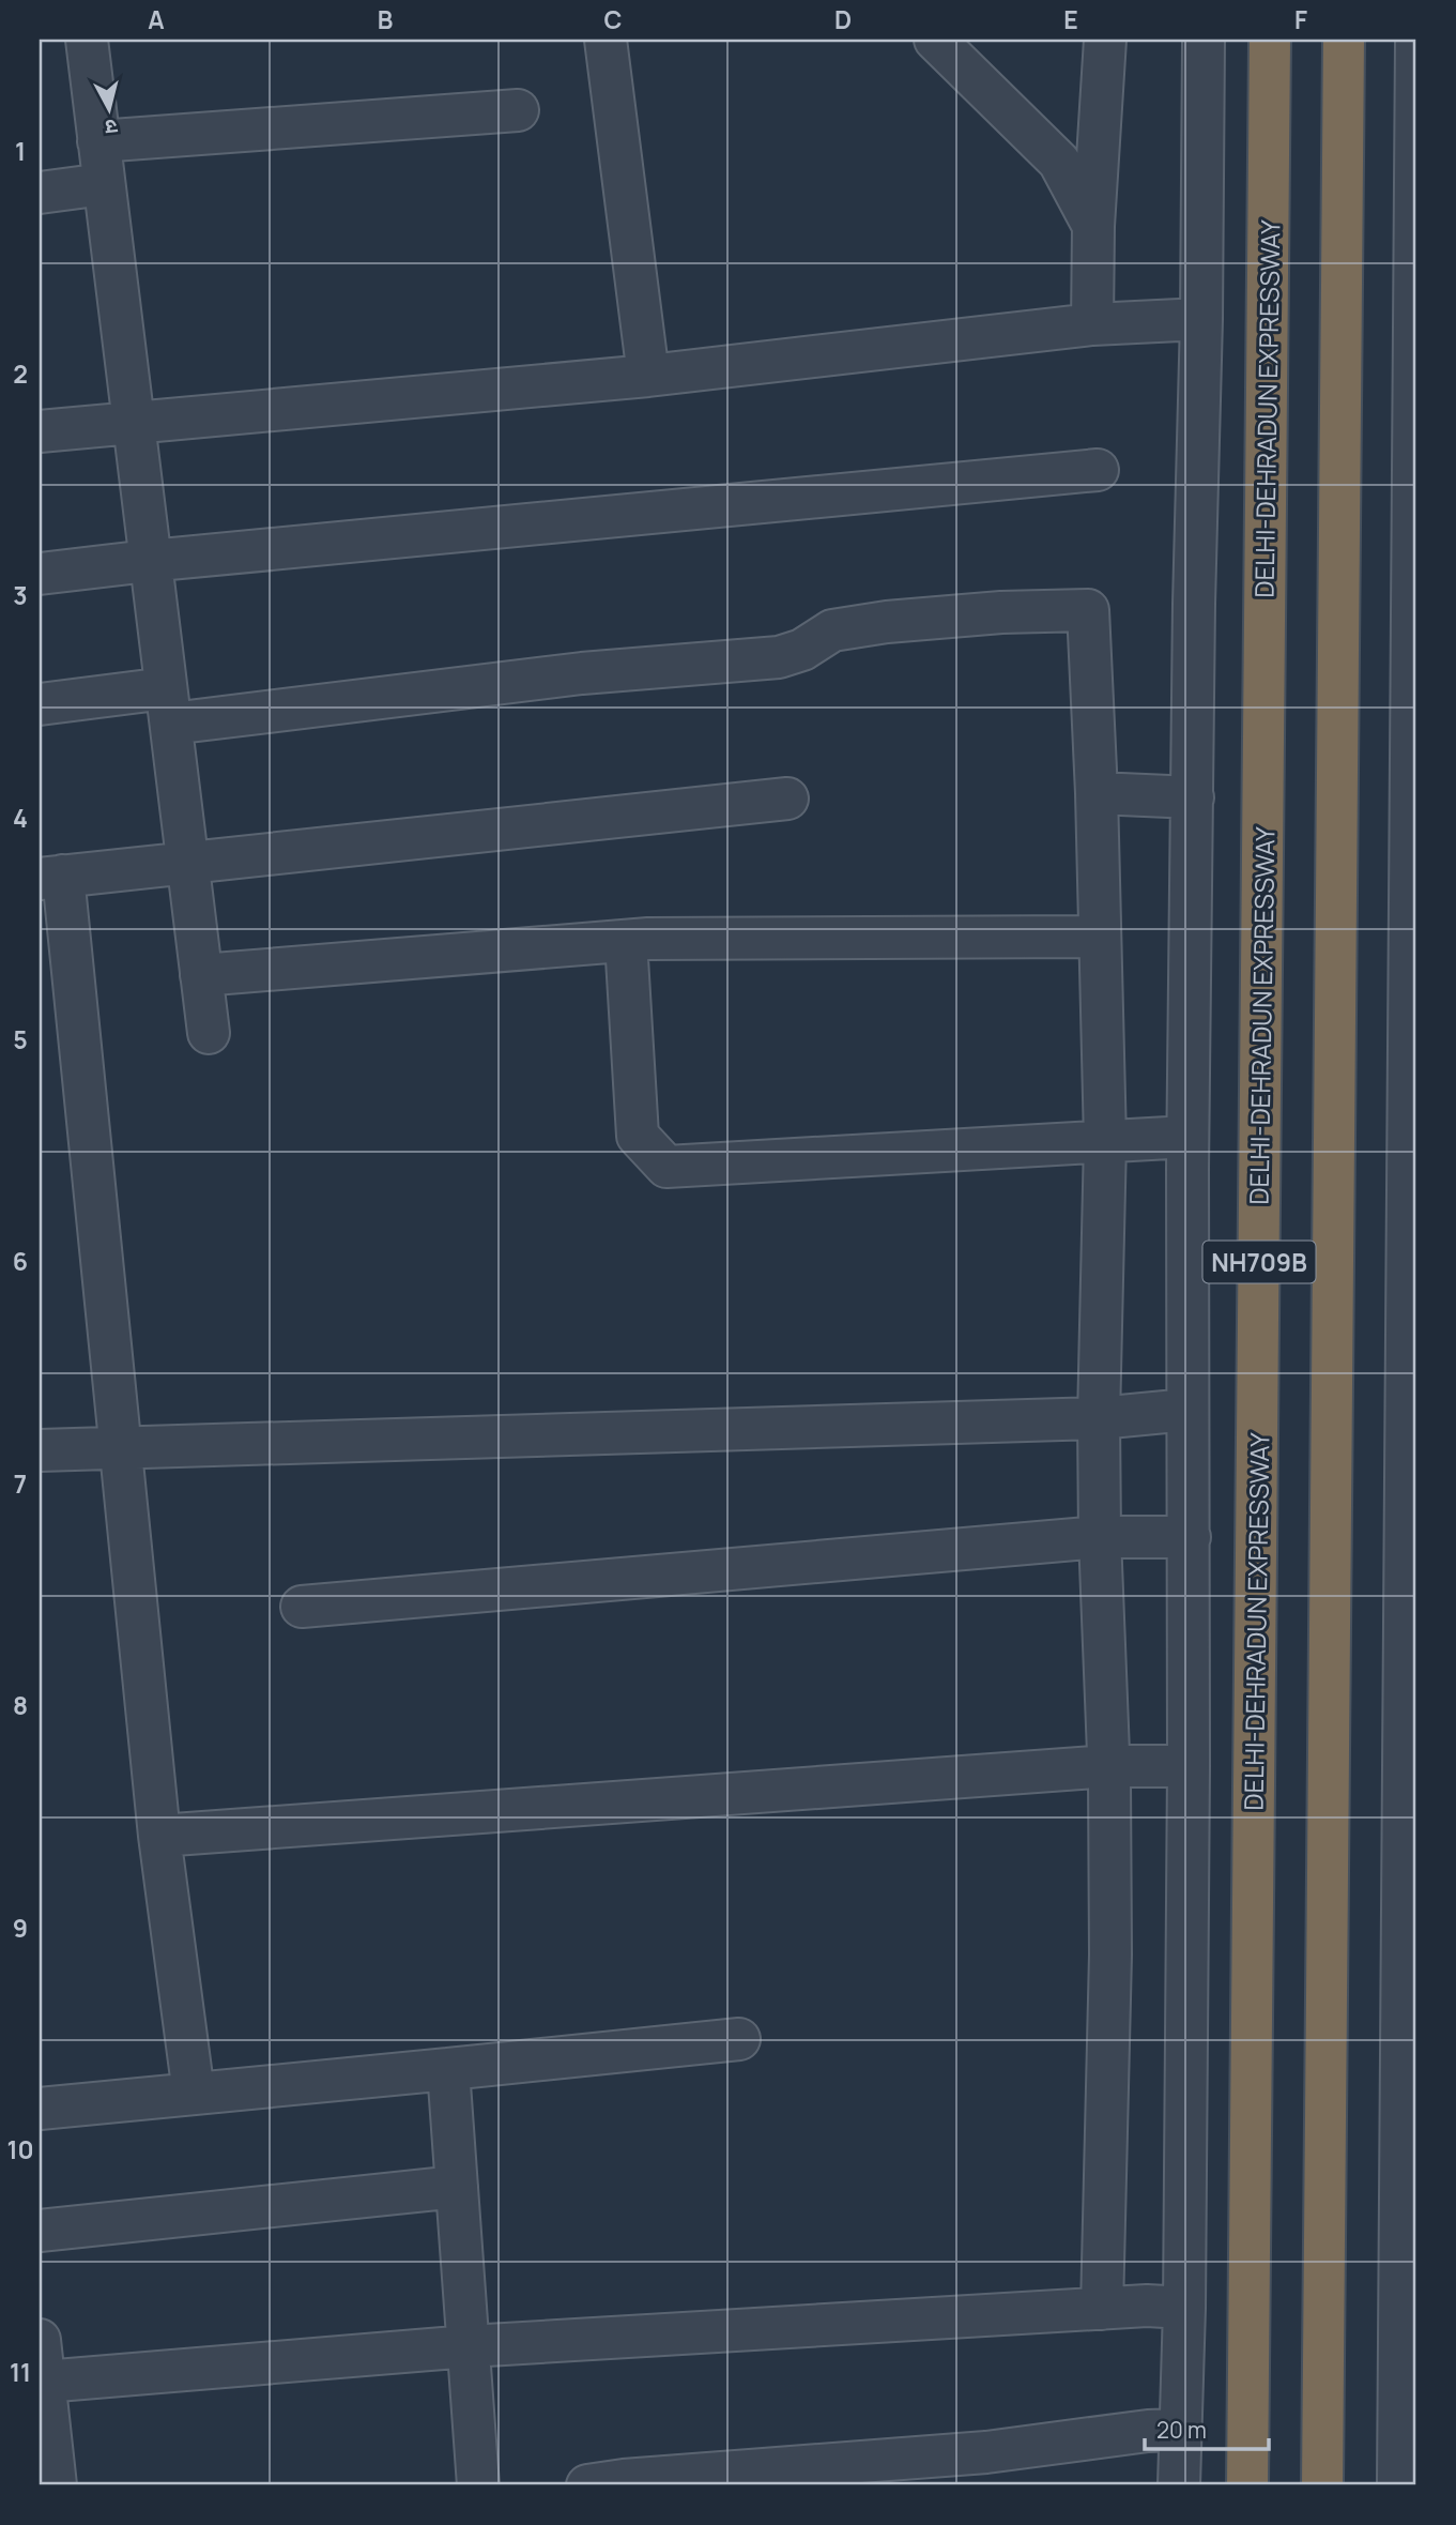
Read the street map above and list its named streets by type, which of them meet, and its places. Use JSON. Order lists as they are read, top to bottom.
{
  "streets": {
    "highway": ["DELHI-DEHRADUN EXPRESSWAY", "NH709B"]
  },
  "scale_bar": "20 m",
  "north": "bottom",
  "grid": {
    "columns": [
      "A",
      "B",
      "C",
      "D",
      "E",
      "F"
    ],
    "rows": [
      "1",
      "2",
      "3",
      "4",
      "5",
      "6",
      "7",
      "8",
      "9",
      "10",
      "11"
    ]
  }
}
